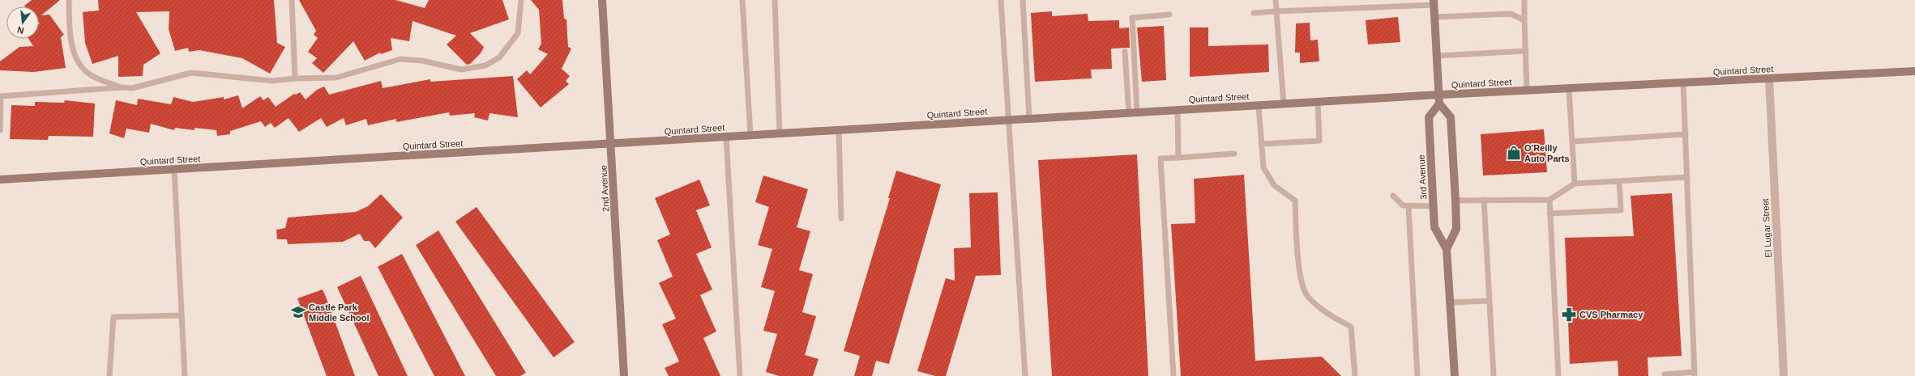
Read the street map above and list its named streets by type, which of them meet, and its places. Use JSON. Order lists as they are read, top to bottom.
{
  "streets": {
    "street": [
      "Quintard Street",
      "3rd Avenue",
      "2nd Avenue",
      "El Lugar Street"
    ]
  },
  "crossings": [
    ["Quintard Street", "2nd Avenue"],
    ["Quintard Street", "El Lugar Street"]
  ],
  "places": {
    "shop": ["O'Reilly Auto Parts"],
    "school or university": ["Castle Park Middle School"],
    "pharmacy": ["CVS Pharmacy"]
  },
  "north": "bottom"
}
